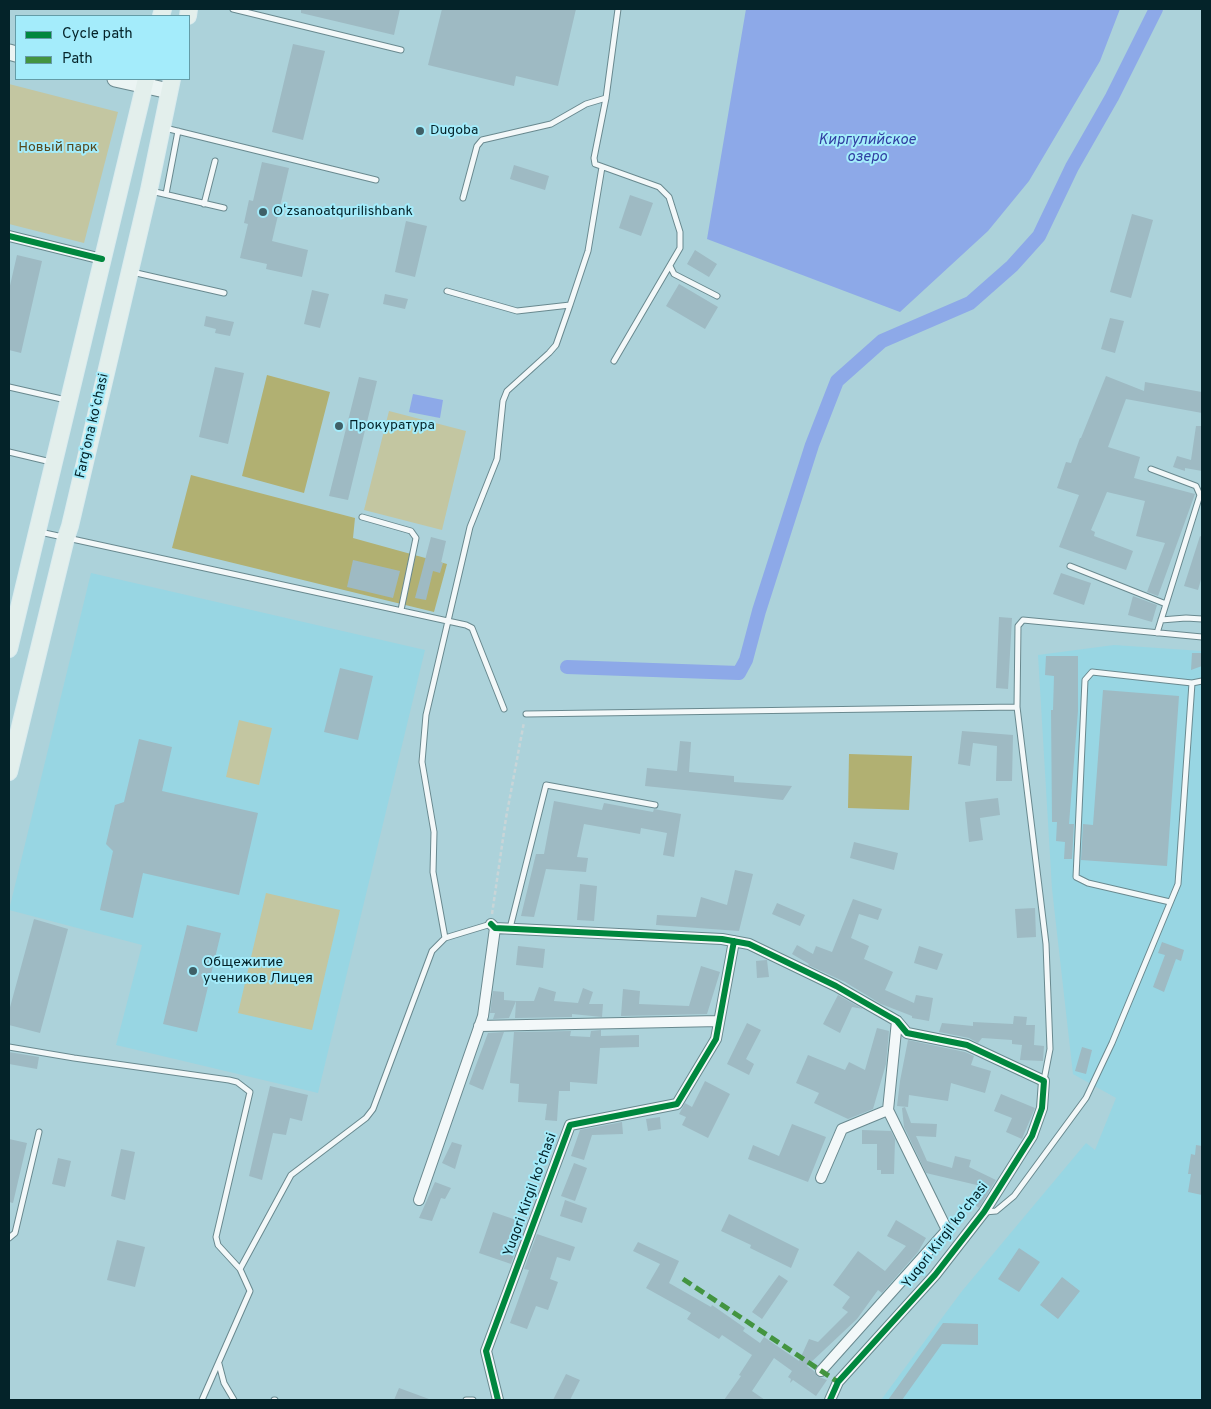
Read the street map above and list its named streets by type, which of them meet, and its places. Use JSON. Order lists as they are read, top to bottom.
{
  "streets": {
    "main road": ["Fargʻona koʻchasi"],
    "street": ["Yuqori Kirgil koʻchasi"]
  },
  "water": ["Киргулийское озеро"],
  "parks": ["Новый парк"],
  "places": [
    "Dugoba",
    "Oʻzsanoatqurilishbank",
    "Прокуратура",
    "Общежитие учеников Лицея"
  ],
  "legend": ["Cycle path", "Path"]
}
